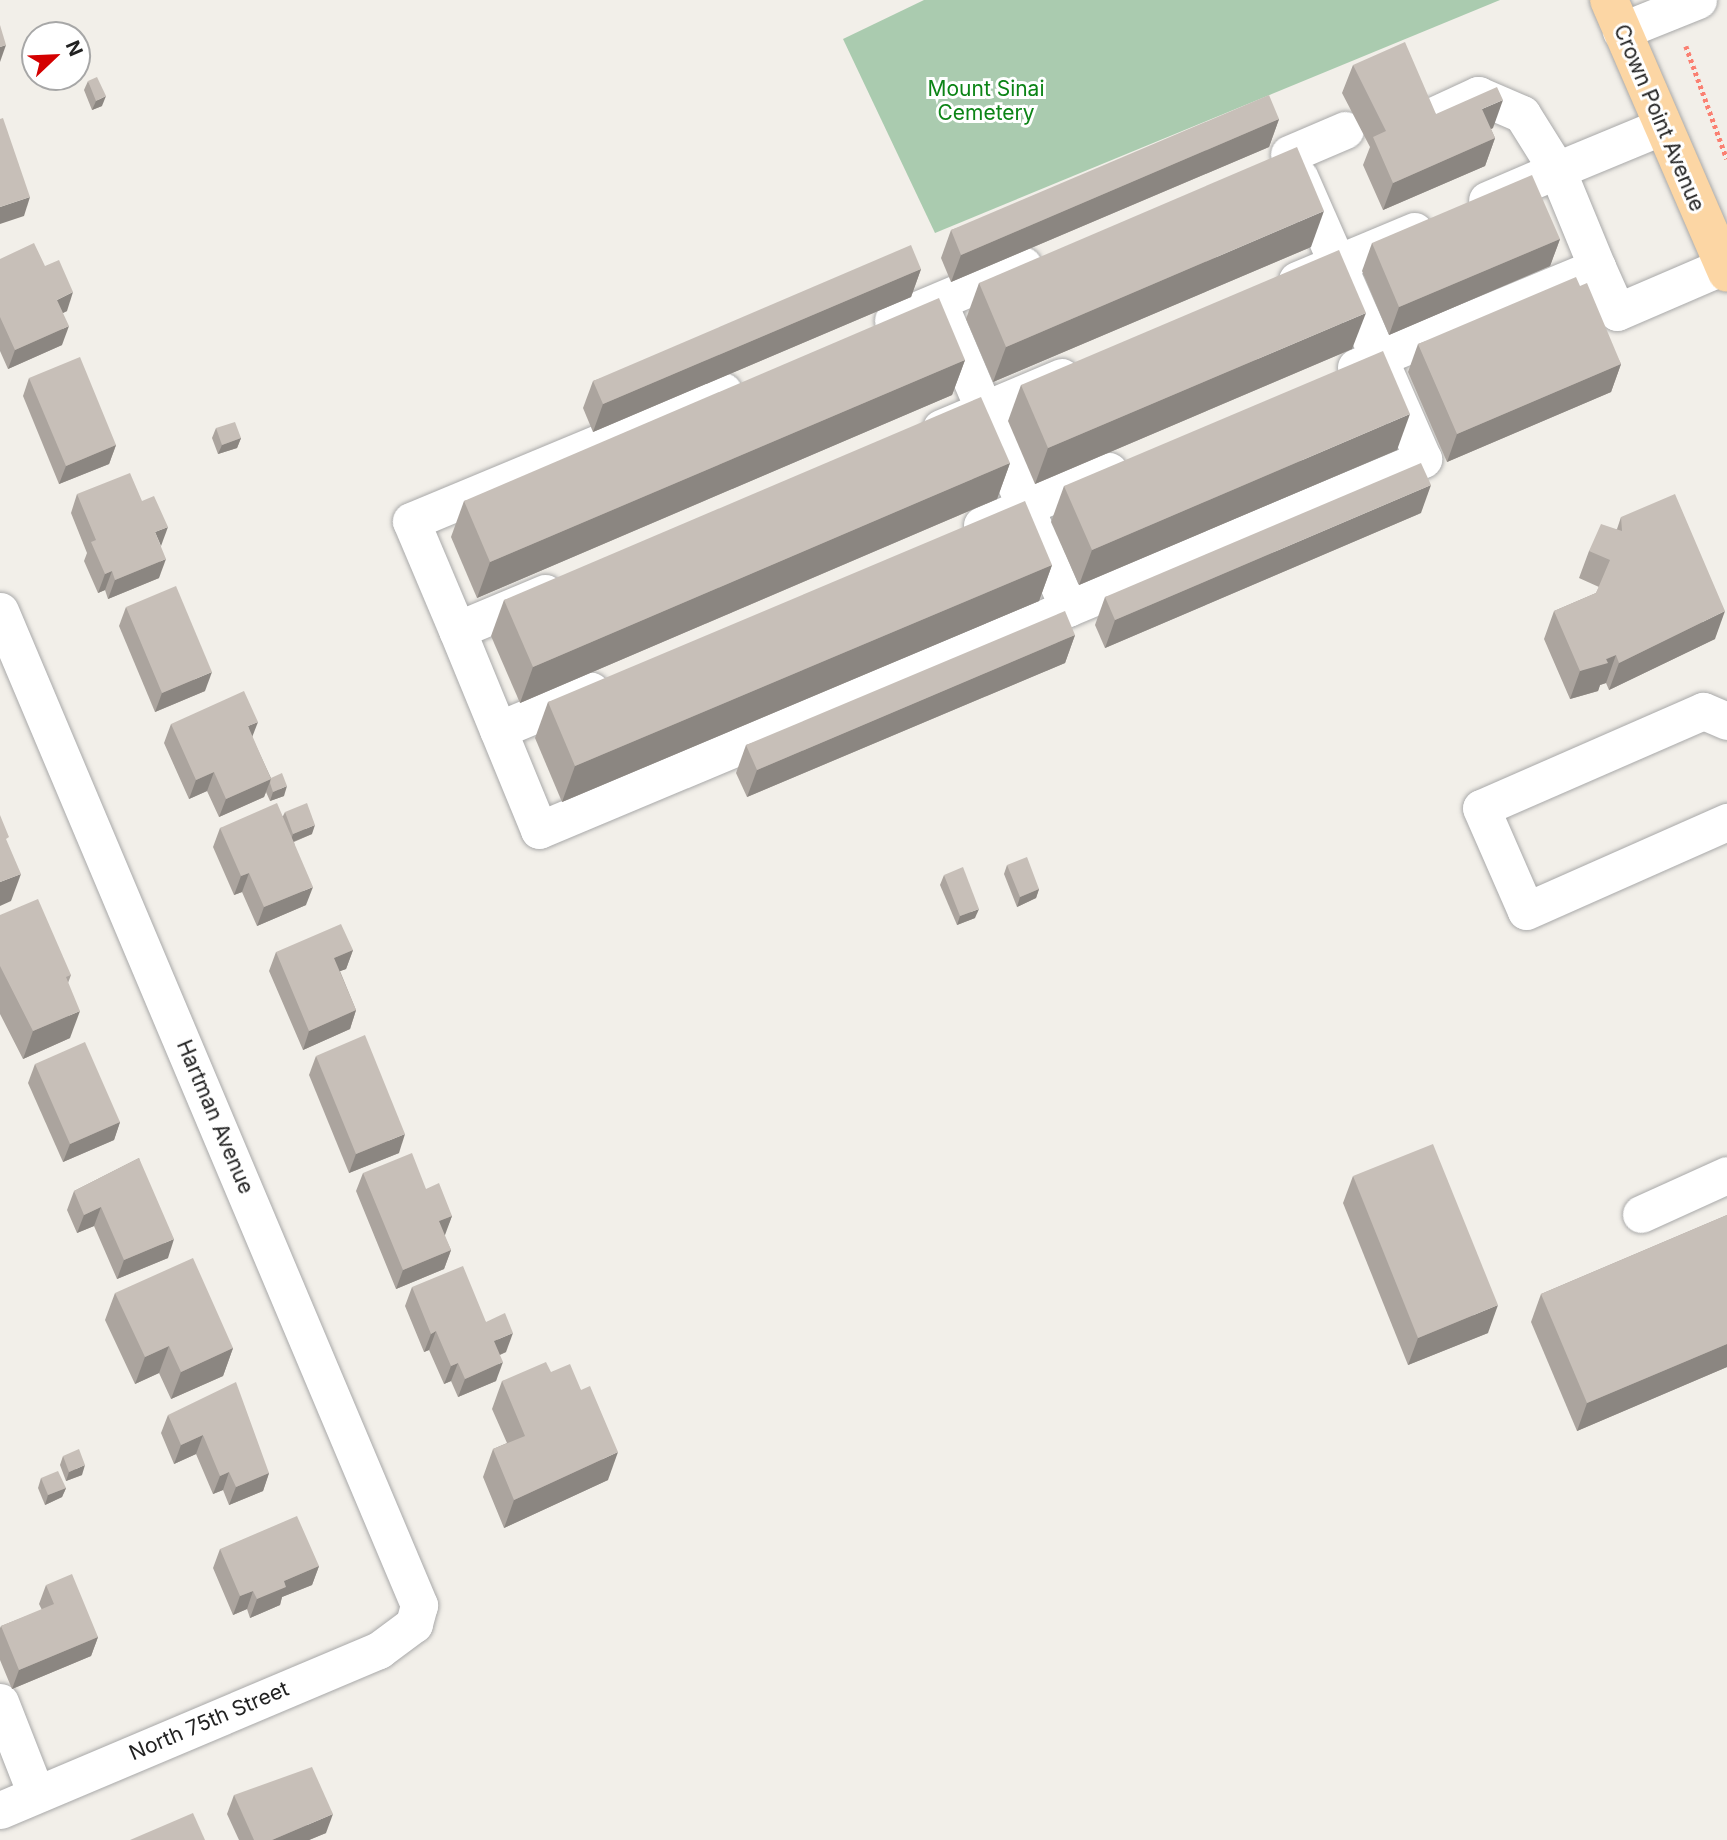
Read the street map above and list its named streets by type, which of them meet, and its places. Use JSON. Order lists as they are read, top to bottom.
{
  "streets": {
    "main road": ["Crown Point Avenue"],
    "street": ["Hartman Avenue", "North 75th Street"]
  },
  "crossings": [
    ["Hartman Avenue", "North 75th Street"]
  ],
  "parks": ["Mount Sinai Cemetery"],
  "north": "top right"
}
